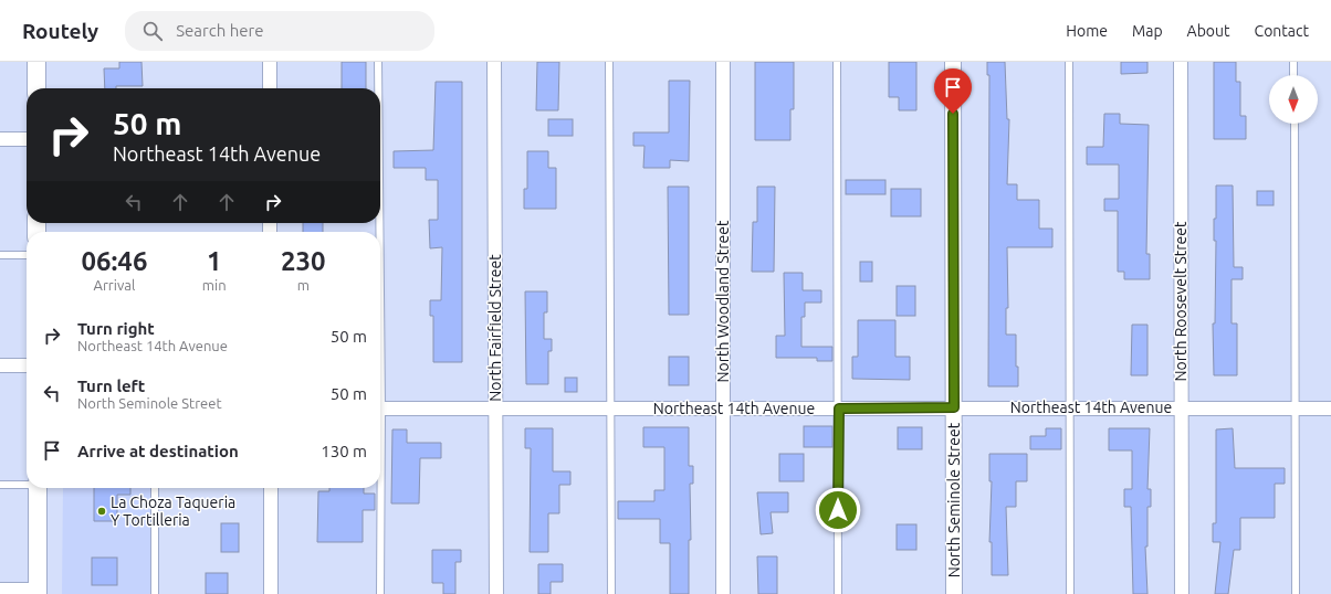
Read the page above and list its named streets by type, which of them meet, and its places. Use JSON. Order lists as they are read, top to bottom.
{
  "streets": {
    "street": [
      "North Woodland Street",
      "North Roosevelt Street",
      "North Fairfield Street",
      "Northeast 14th Avenue",
      "North Seminole Street"
    ]
  },
  "crossings": [
    ["North Woodland Street", "Northeast 14th Avenue"],
    ["North Roosevelt Street", "Northeast 14th Avenue"],
    ["North Fairfield Street", "Northeast 14th Avenue"],
    ["Northeast 14th Avenue", "North Seminole Street"]
  ],
  "places": ["La Choza Taqueria Y Tortilleria"],
  "north": "bottom",
  "page": {
    "header": "Routely",
    "search": "Search here",
    "nav": [
      "Home",
      "Map",
      "About",
      "Contact"
    ],
    "turn": ["50 m", "Northeast 14th Avenue"],
    "eta": [
      "06:46",
      "Arrival",
      "1",
      "min",
      "230",
      "m"
    ],
    "list": [
      {
        "name": "Turn right",
        "note": "Northeast 14th Avenue",
        "value": "50 m"
      },
      {
        "name": "Turn left",
        "note": "North Seminole Street",
        "value": "50 m"
      },
      {
        "name": "Arrive at destination",
        "value": "130 m"
      }
    ]
  }
}
